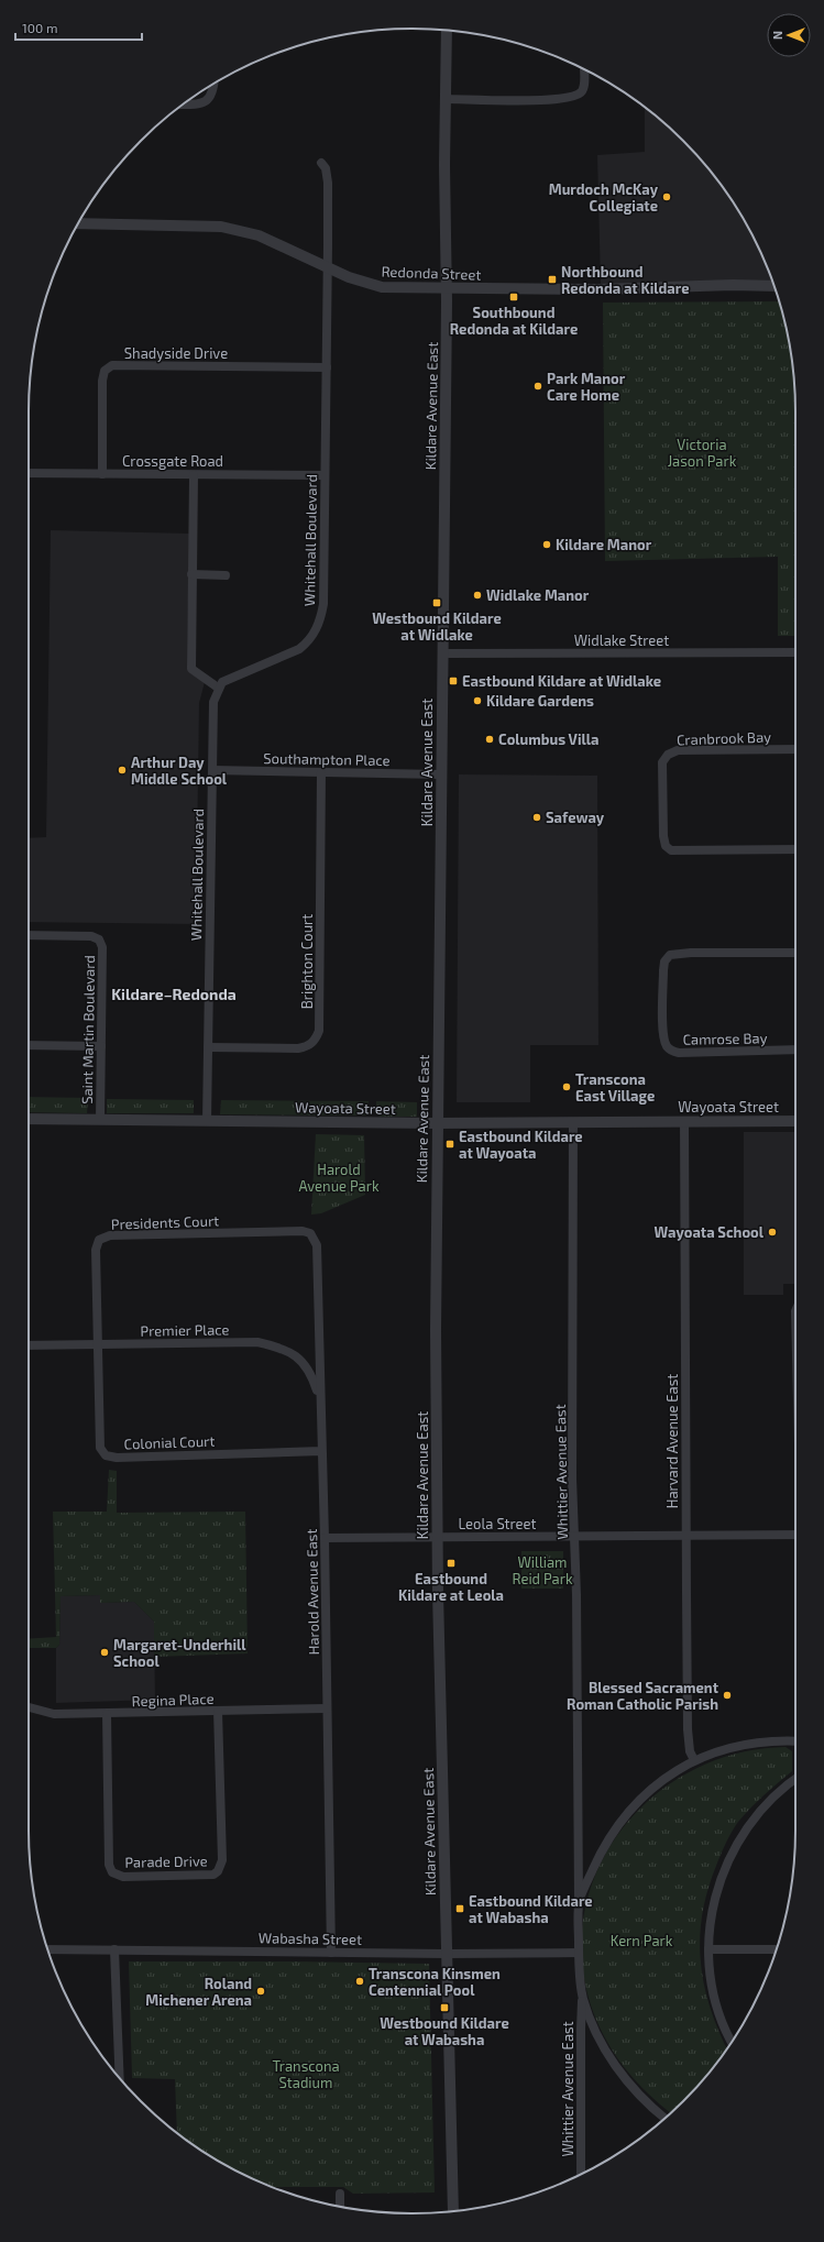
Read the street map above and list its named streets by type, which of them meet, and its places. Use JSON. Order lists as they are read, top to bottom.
{
  "streets": {
    "street": [
      "Redonda Street",
      "Shadyside Drive",
      "Kildare Avenue East",
      "Crossgate Road",
      "Whitehall Boulevard",
      "Widlake Street",
      "Cranbrook Bay",
      "Southampton Place",
      "Brighton Court",
      "Saint Martin Boulevard",
      "Camrose Bay",
      "Wayoata Street",
      "Presidents Court",
      "Premier Place",
      "Harvard Avenue East",
      "Colonial Court",
      "Whittier Avenue East",
      "Leola Street",
      "Harold Avenue East",
      "Regina Place",
      "Parade Drive",
      "Wabasha Street"
    ]
  },
  "crossings": [
    ["Redonda Street", "Kildare Avenue East"],
    ["Redonda Street", "Whitehall Boulevard"],
    ["Shadyside Drive", "Crossgate Road"],
    ["Shadyside Drive", "Whitehall Boulevard"],
    ["Kildare Avenue East", "Widlake Street"],
    ["Kildare Avenue East", "Southampton Place"],
    ["Kildare Avenue East", "Wayoata Street"],
    ["Kildare Avenue East", "Leola Street"],
    ["Kildare Avenue East", "Wabasha Street"],
    ["Crossgate Road", "Whitehall Boulevard"],
    ["Whitehall Boulevard", "Southampton Place"],
    ["Whitehall Boulevard", "Brighton Court"],
    ["Whitehall Boulevard", "Wayoata Street"],
    ["Southampton Place", "Brighton Court"],
    ["Saint Martin Boulevard", "Wayoata Street"],
    ["Wayoata Street", "Harvard Avenue East"],
    ["Wayoata Street", "Whittier Avenue East"],
    ["Presidents Court", "Premier Place"],
    ["Presidents Court", "Colonial Court"],
    ["Presidents Court", "Harold Avenue East"],
    ["Premier Place", "Colonial Court"],
    ["Premier Place", "Harold Avenue East"],
    ["Harvard Avenue East", "Leola Street"],
    ["Colonial Court", "Harold Avenue East"],
    ["Whittier Avenue East", "Leola Street"],
    ["Whittier Avenue East", "Wabasha Street"],
    ["Leola Street", "Harold Avenue East"],
    ["Harold Avenue East", "Regina Place"],
    ["Harold Avenue East", "Wabasha Street"],
    ["Regina Place", "Parade Drive"]
  ],
  "districts": ["Kildare–Redonda"],
  "parks": [
    "Victoria Jason Park",
    "Harold Avenue Park",
    "William Reid Park",
    "Kern Park",
    "Transcona Stadium"
  ],
  "places": {
    "other": [
      "Murdoch McKay Collegiate",
      "Park Manor Care Home",
      "Kildare Manor",
      "Widlake Manor",
      "Kildare Gardens",
      "Columbus Villa",
      "Arthur Day Middle School",
      "Safeway",
      "Transcona East Village",
      "Wayoata School",
      "Margaret-Underhill School",
      "Blessed Sacrament Roman Catholic Parish",
      "Transcona Kinsmen Centennial Pool",
      "Roland Michener Arena"
    ],
    "transit": [
      "Northbound Redonda at Kildare",
      "Southbound Redonda at Kildare",
      "Westbound Kildare at Widlake",
      "Eastbound Kildare at Widlake",
      "Eastbound Kildare at Wayoata",
      "Eastbound Kildare at Leola",
      "Eastbound Kildare at Wabasha",
      "Westbound Kildare at Wabasha"
    ]
  },
  "scale_bar": "100 m",
  "north": "left"
}
